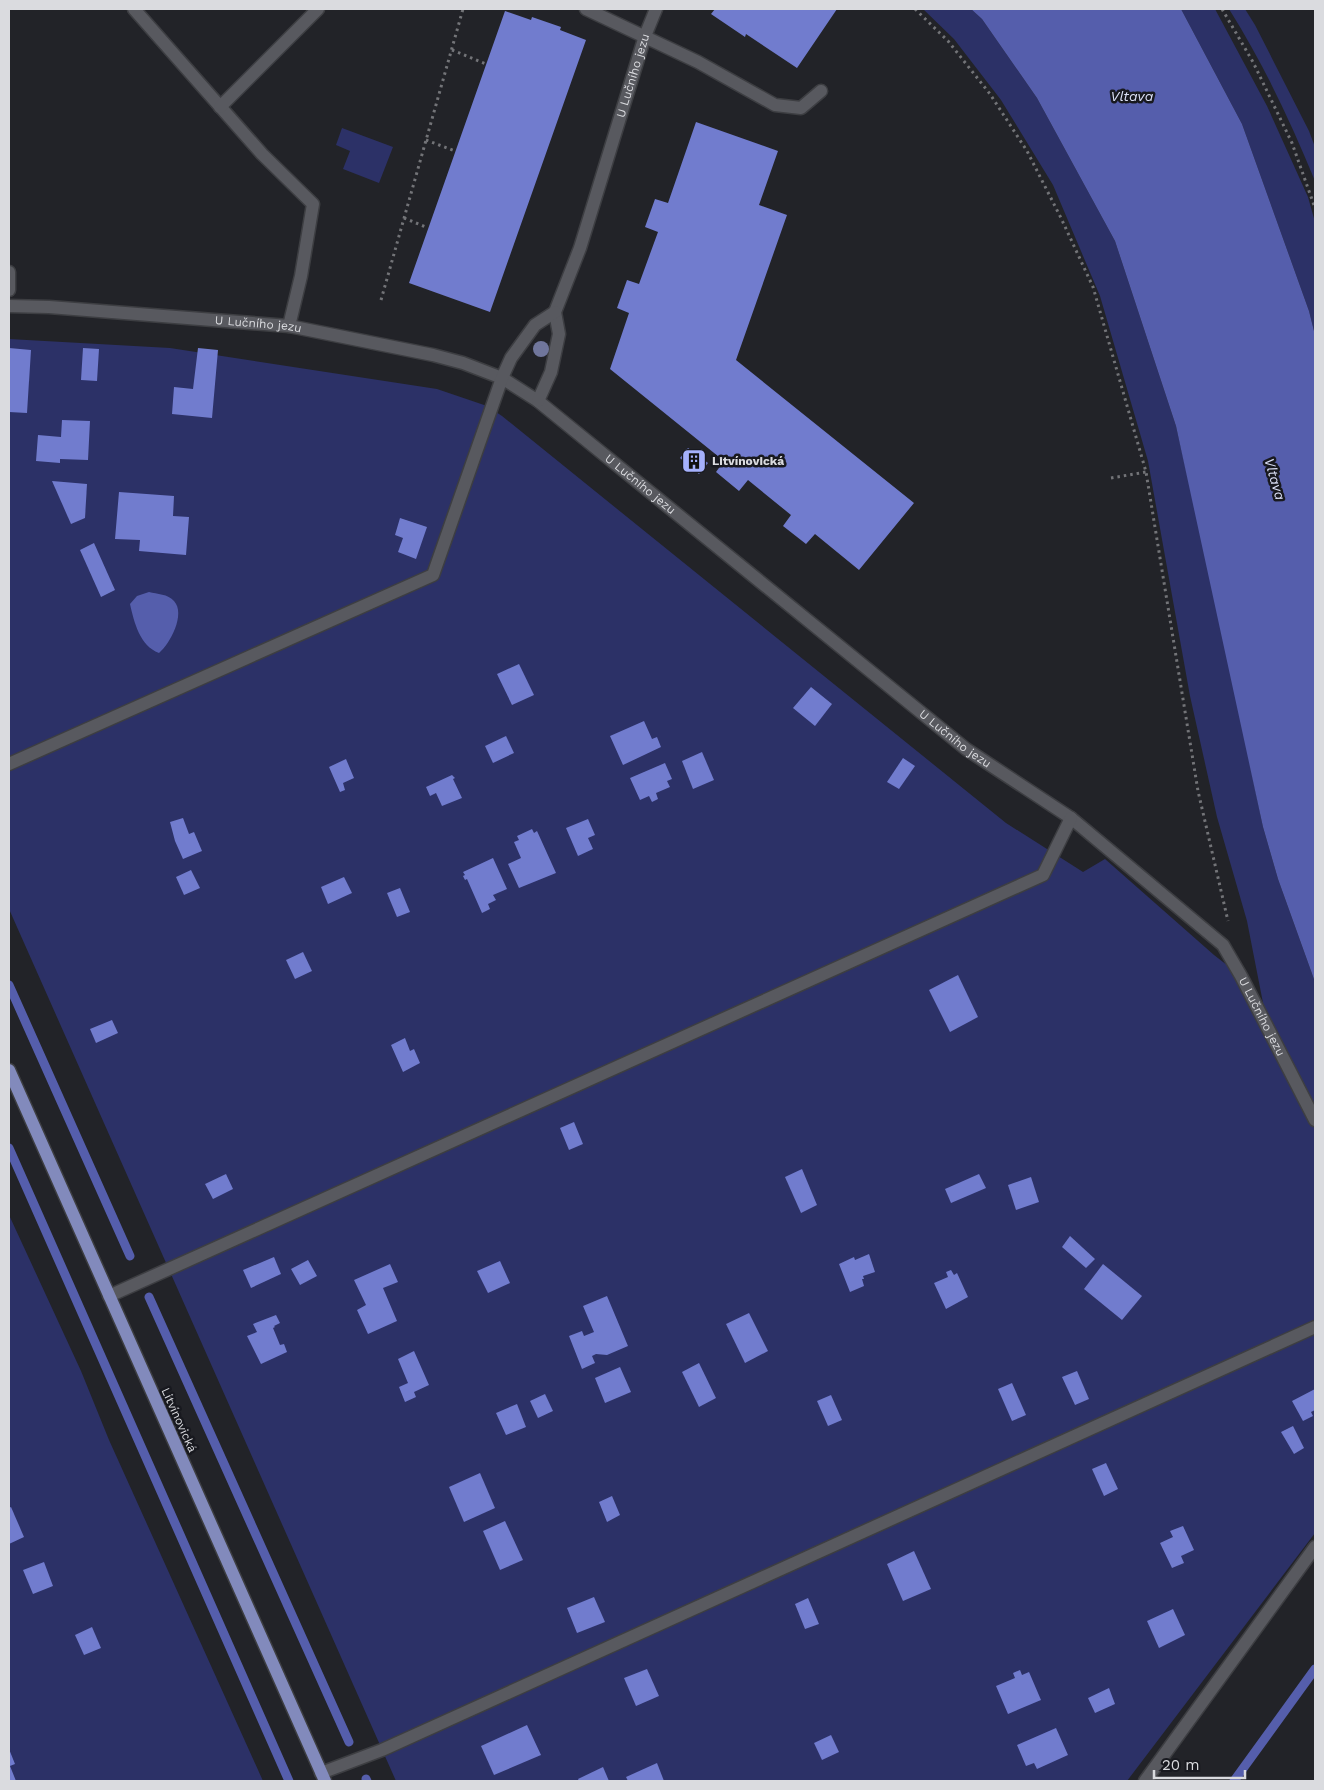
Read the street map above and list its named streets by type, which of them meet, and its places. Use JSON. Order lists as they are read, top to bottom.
{
  "streets": {
    "main road": ["Litvínovická"],
    "street": ["U Lučního jezu"]
  },
  "water": ["Vltava"],
  "places": {
    "building": ["Litvínovická"]
  },
  "scale_bar": "20 m"
}
